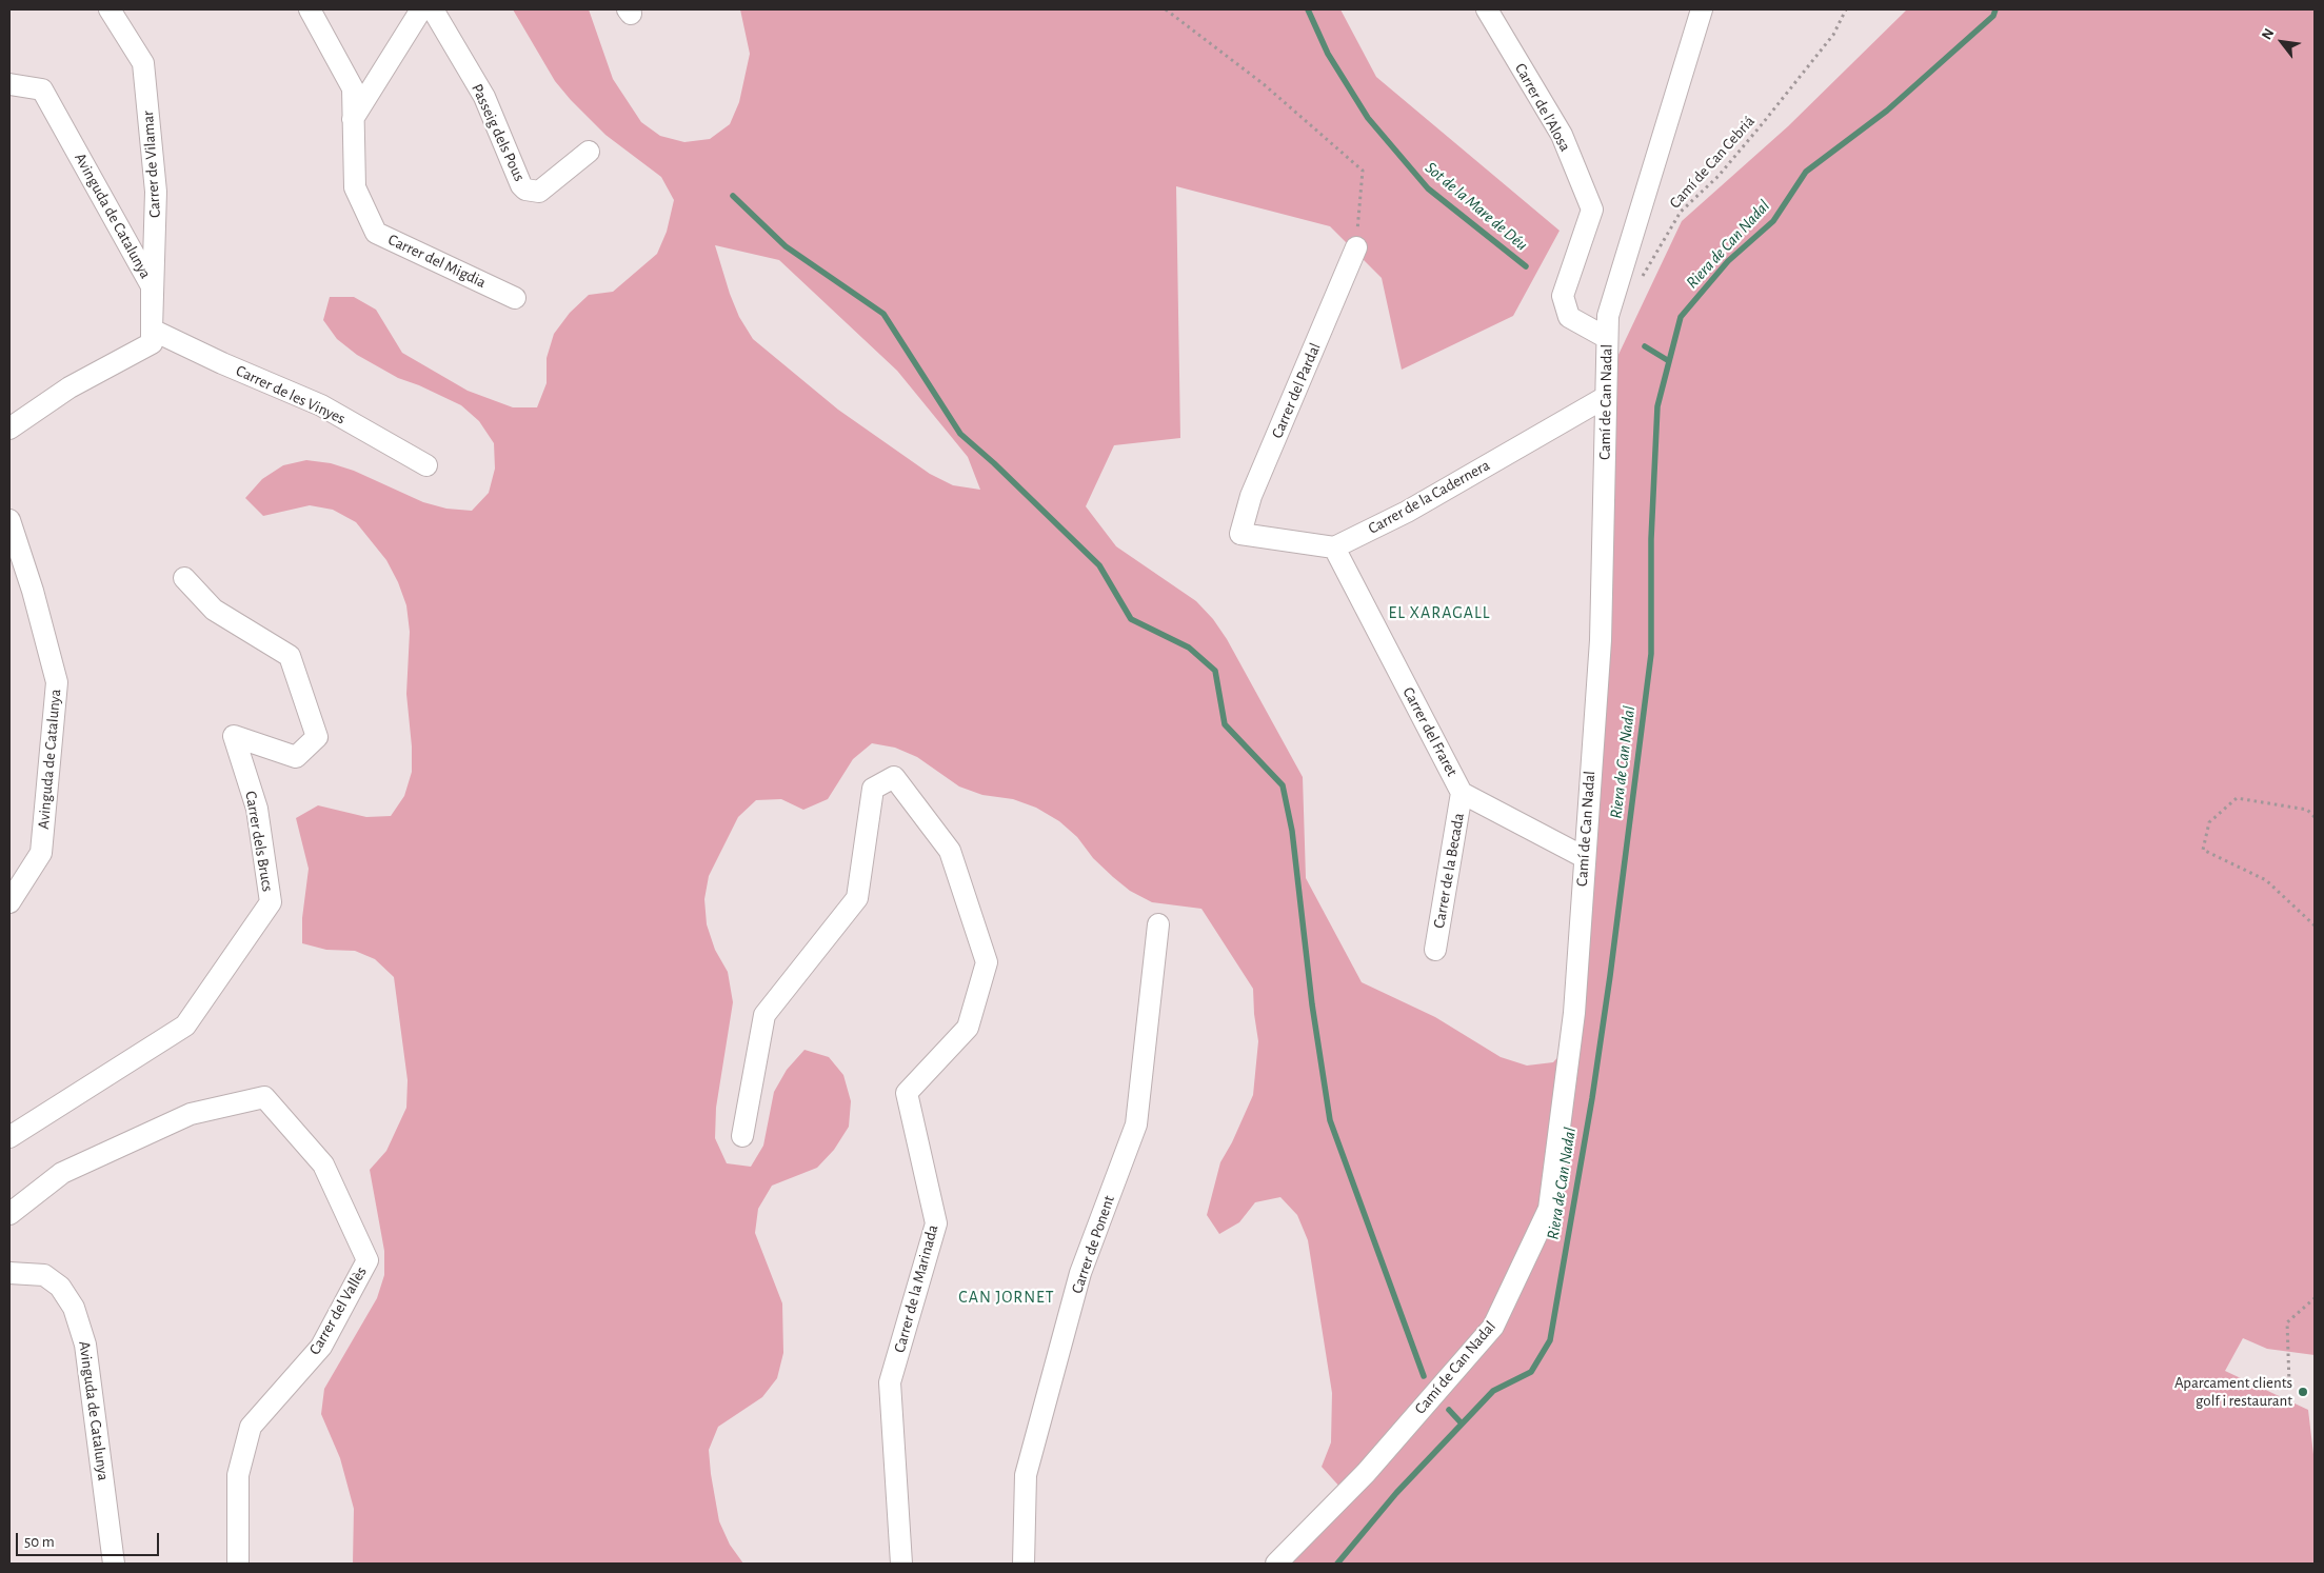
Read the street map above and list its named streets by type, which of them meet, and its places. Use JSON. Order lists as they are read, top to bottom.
{
  "streets": {
    "street": [
      "Carrer de l'Alosa",
      "Passeig dels Pous",
      "Carrer de Vilamar",
      "Avinguda de Catalunya",
      "Carrer del Migdia",
      "Carrer del Pardal",
      "Carrer de les Vinyes",
      "Camí de Can Nadal",
      "Carrer de la Cadernera",
      "Carrer del Fraret",
      "Carrer dels Brucs",
      "Carrer de la Becada",
      "Carrer de Ponent",
      "Carrer de la Marinada",
      "Carrer del Vallès"
    ],
    "path": ["Camí de Can Cebriá"]
  },
  "crossings": [
    ["Carrer de l'Alosa", "Camí de Can Nadal"],
    ["Carrer de Vilamar", "Avinguda de Catalunya"],
    ["Carrer de Vilamar", "Carrer de les Vinyes"],
    ["Avinguda de Catalunya", "Carrer de les Vinyes"],
    ["Carrer del Pardal", "Carrer de la Cadernera"],
    ["Carrer del Pardal", "Carrer del Fraret"],
    ["Camí de Can Nadal", "Carrer de la Cadernera"],
    ["Camí de Can Nadal", "Carrer del Fraret"],
    ["Carrer de la Cadernera", "Carrer del Fraret"],
    ["Carrer del Fraret", "Carrer de la Becada"]
  ],
  "districts": ["EL XARAGALL", "CAN JORNET"],
  "water": ["Sot de la Mare de Déu", "Riera de Can Nadal"],
  "places": ["Aparcament clients golf i restaurant"],
  "scale_bar": "50 m",
  "north": "top left"
}
